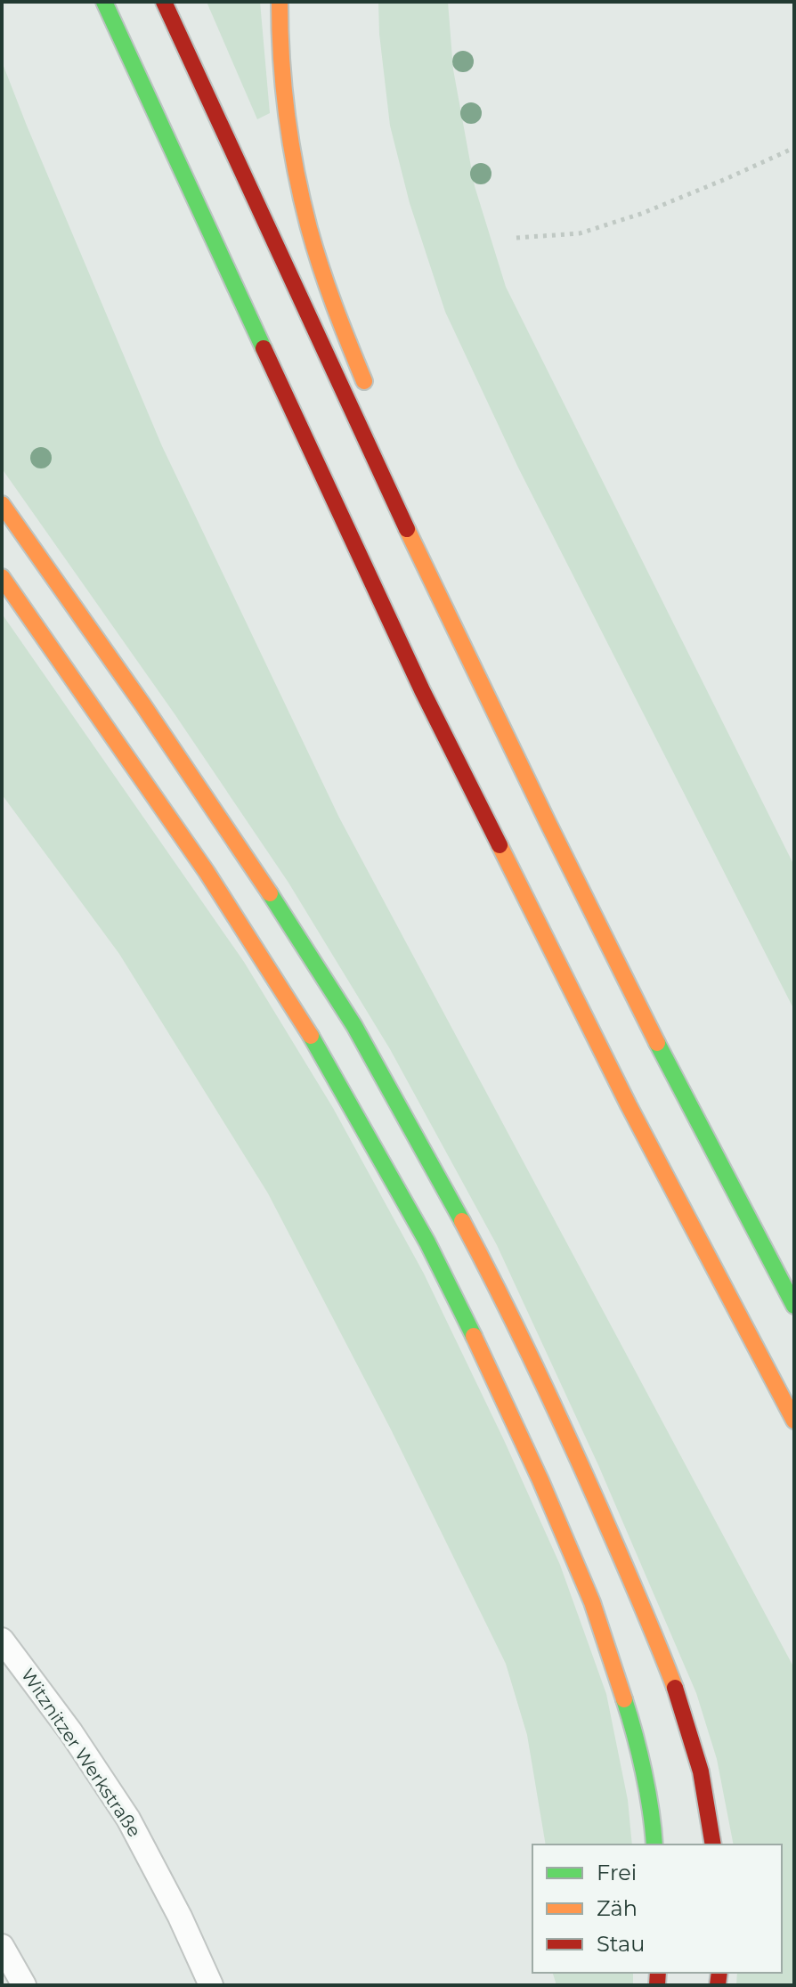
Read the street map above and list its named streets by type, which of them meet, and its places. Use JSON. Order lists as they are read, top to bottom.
{
  "streets": {
    "street": ["Witznitzer Werkstraße"]
  },
  "legend": ["Frei", "Zäh", "Stau"]
}
